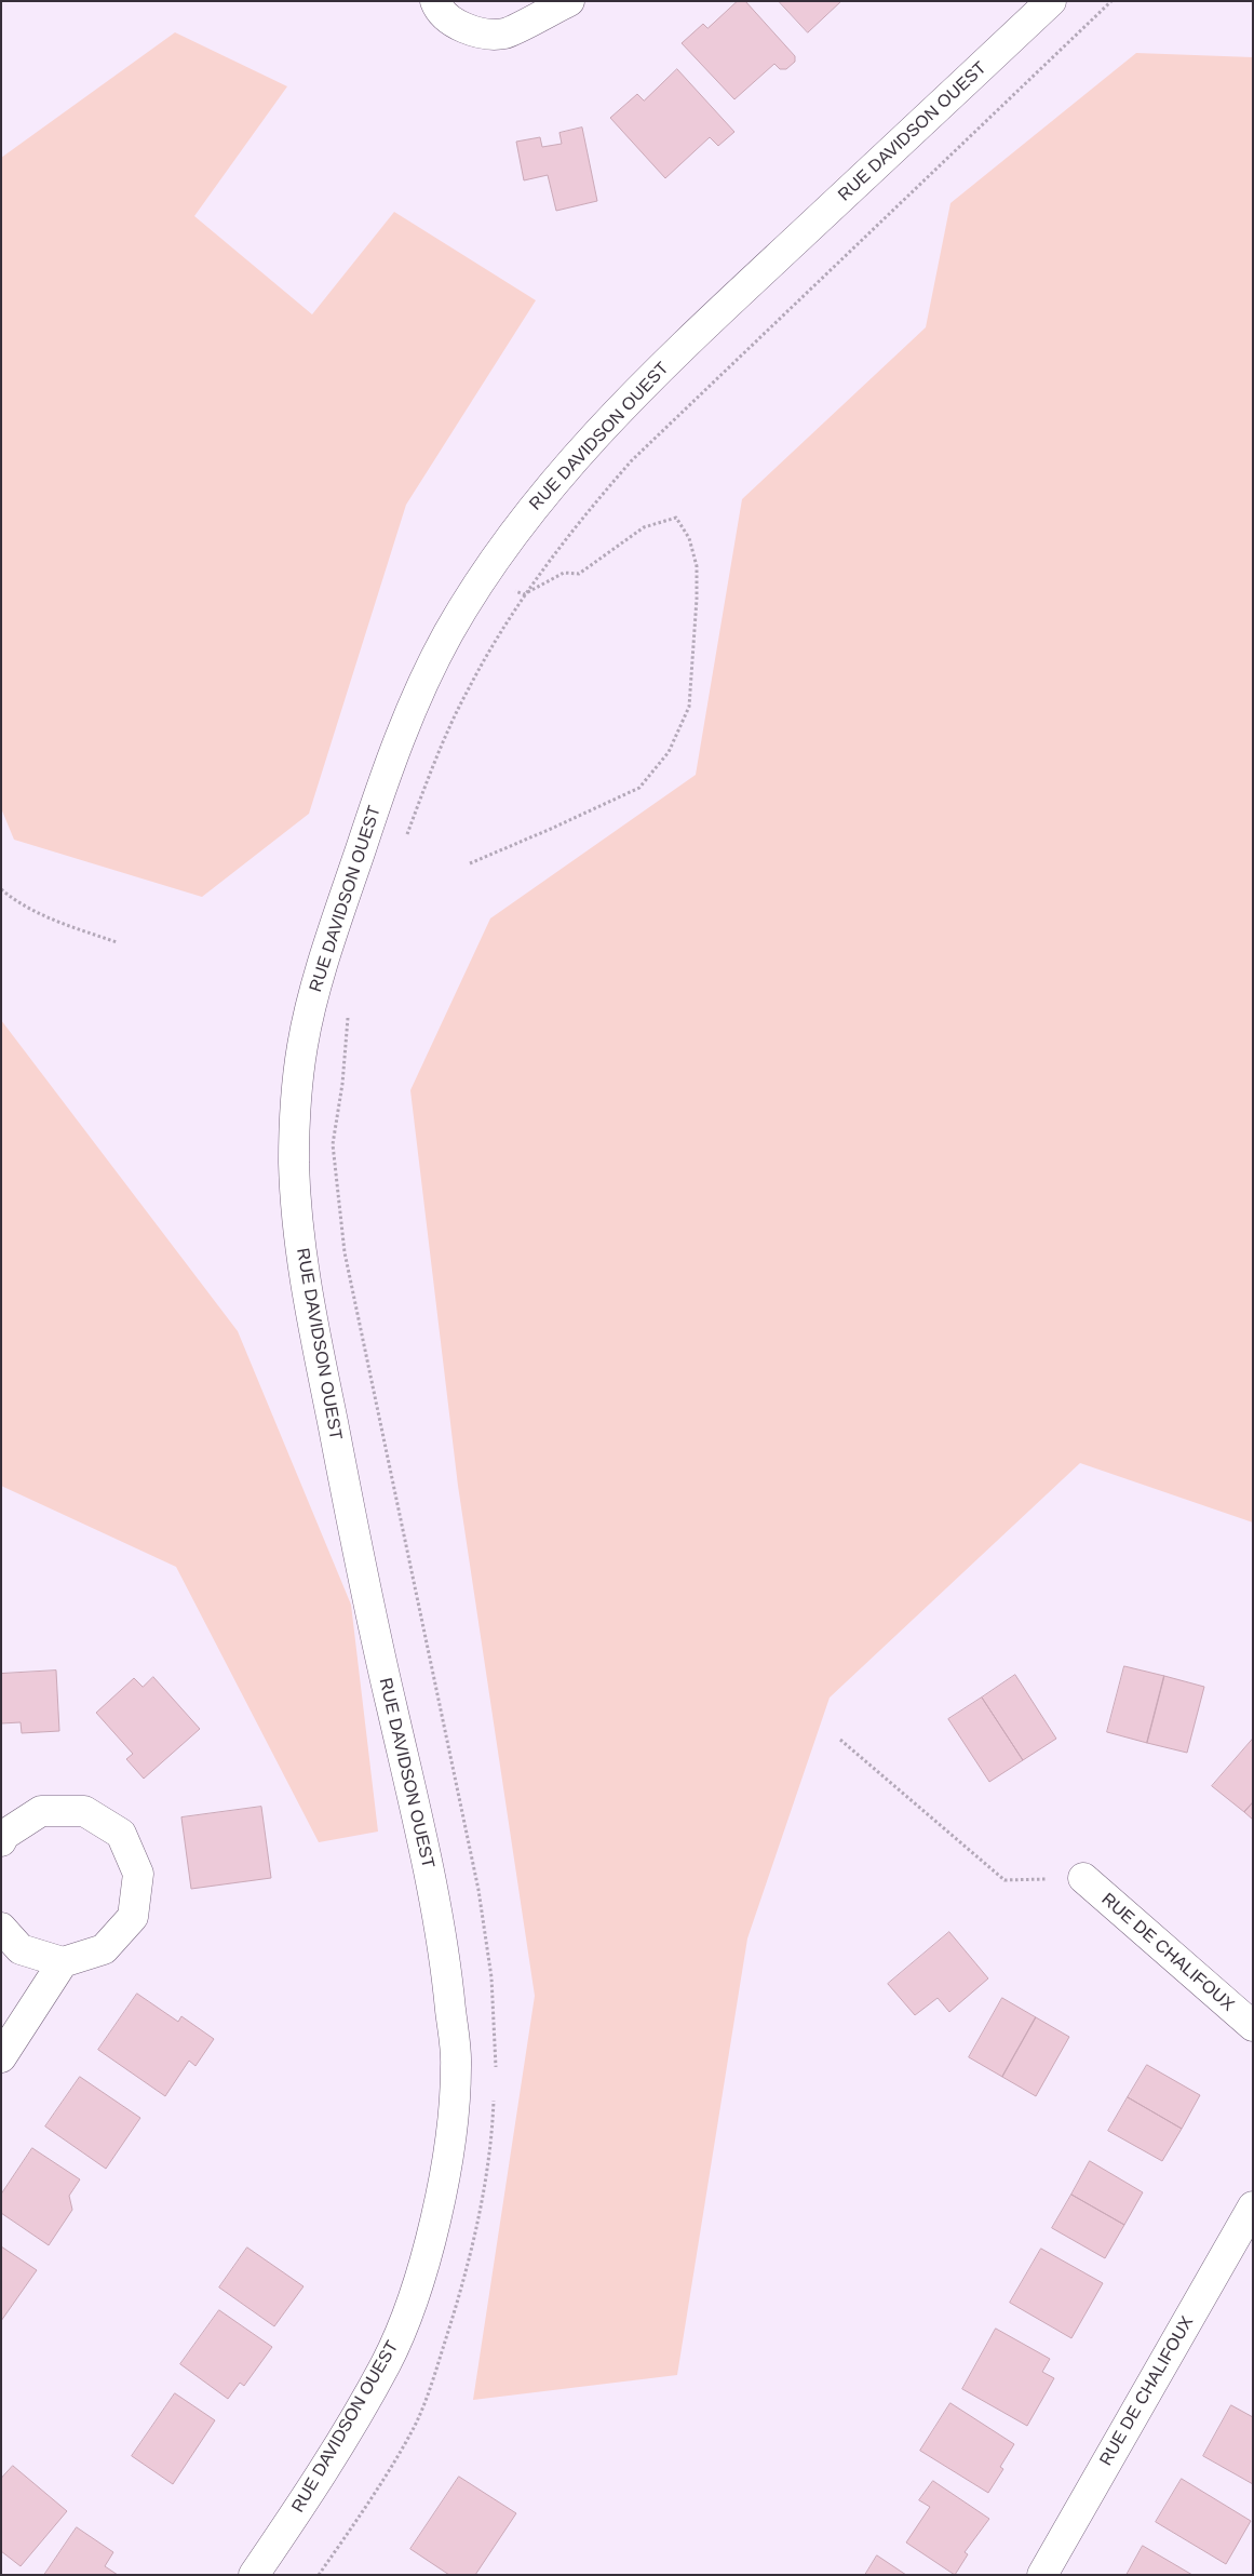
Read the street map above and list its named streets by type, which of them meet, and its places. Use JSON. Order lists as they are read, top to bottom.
{
  "streets": {
    "street": ["RUE DAVIDSON OUEST", "RUE DE CHALIFOUX"]
  }
}
